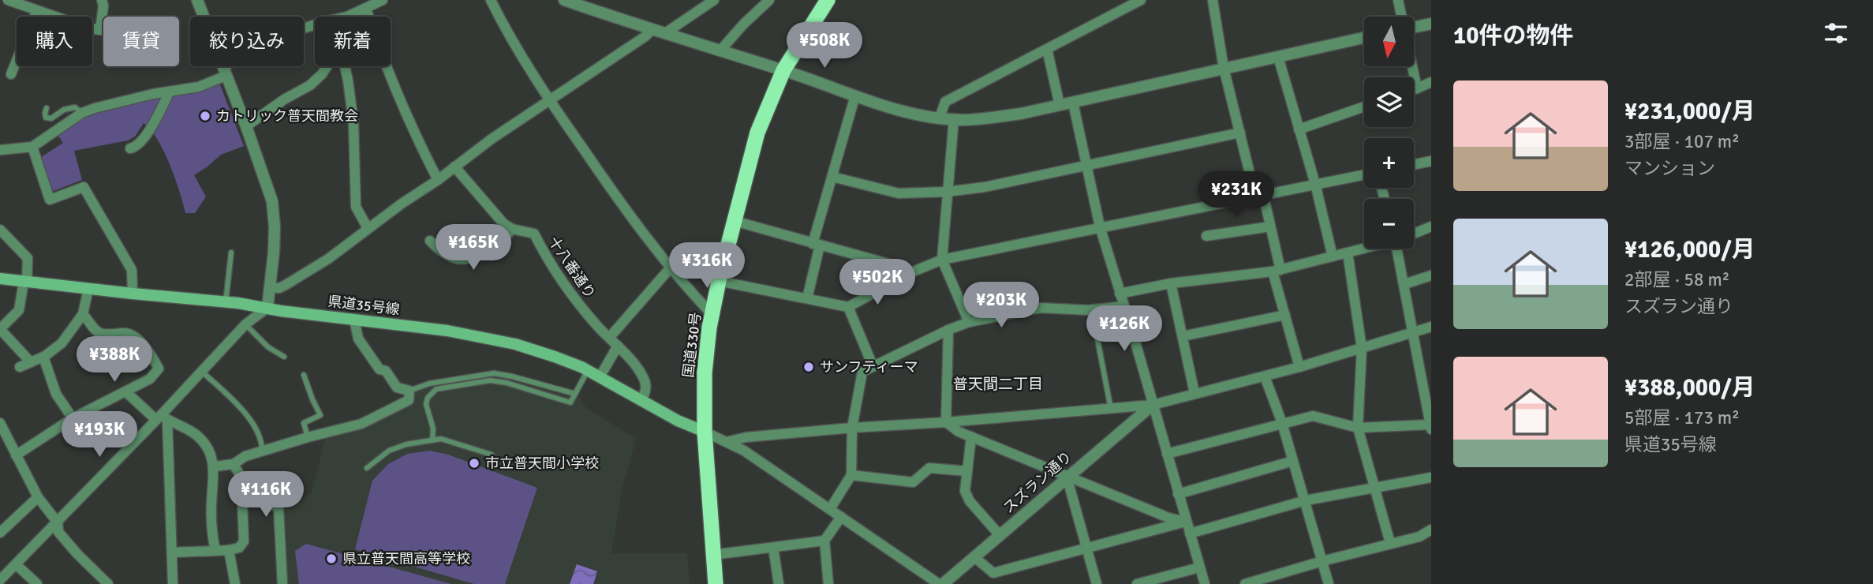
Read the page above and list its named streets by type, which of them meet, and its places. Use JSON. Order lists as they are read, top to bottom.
{
  "streets": {
    "highway": ["国道330号"],
    "main road": ["県道35号線"],
    "street": ["十八番通り", "スズラン通り"]
  },
  "crossings": [
    ["十八番通り", "県道35号線"],
    ["県道35号線", "国道330号"]
  ],
  "districts": ["普天間二丁目"],
  "places": [
    "カトリック普天間教会",
    "サンフティーマ",
    "市立普天間小学校",
    "県立普天間高等学校"
  ],
  "north": "bottom",
  "page": {
    "heading": "10件の物件",
    "map_buttons": ["+", "−"],
    "chip": [
      "購入",
      "賃貸",
      "絞り込み",
      "新着"
    ],
    "price": [
      "¥508K",
      "¥231K",
      "¥165K",
      "¥316K",
      "¥502K",
      "¥203K",
      "¥126K",
      "¥388K",
      "¥193K",
      "¥116K"
    ],
    "list": [
      {
        "name": "¥231,000/月",
        "note": "3部屋 · 107 m² · マンション"
      },
      {
        "name": "¥126,000/月",
        "note": "2部屋 · 58 m² · スズラン通り"
      },
      {
        "name": "¥388,000/月",
        "note": "5部屋 · 173 m² · 県道35号線"
      }
    ]
  }
}
